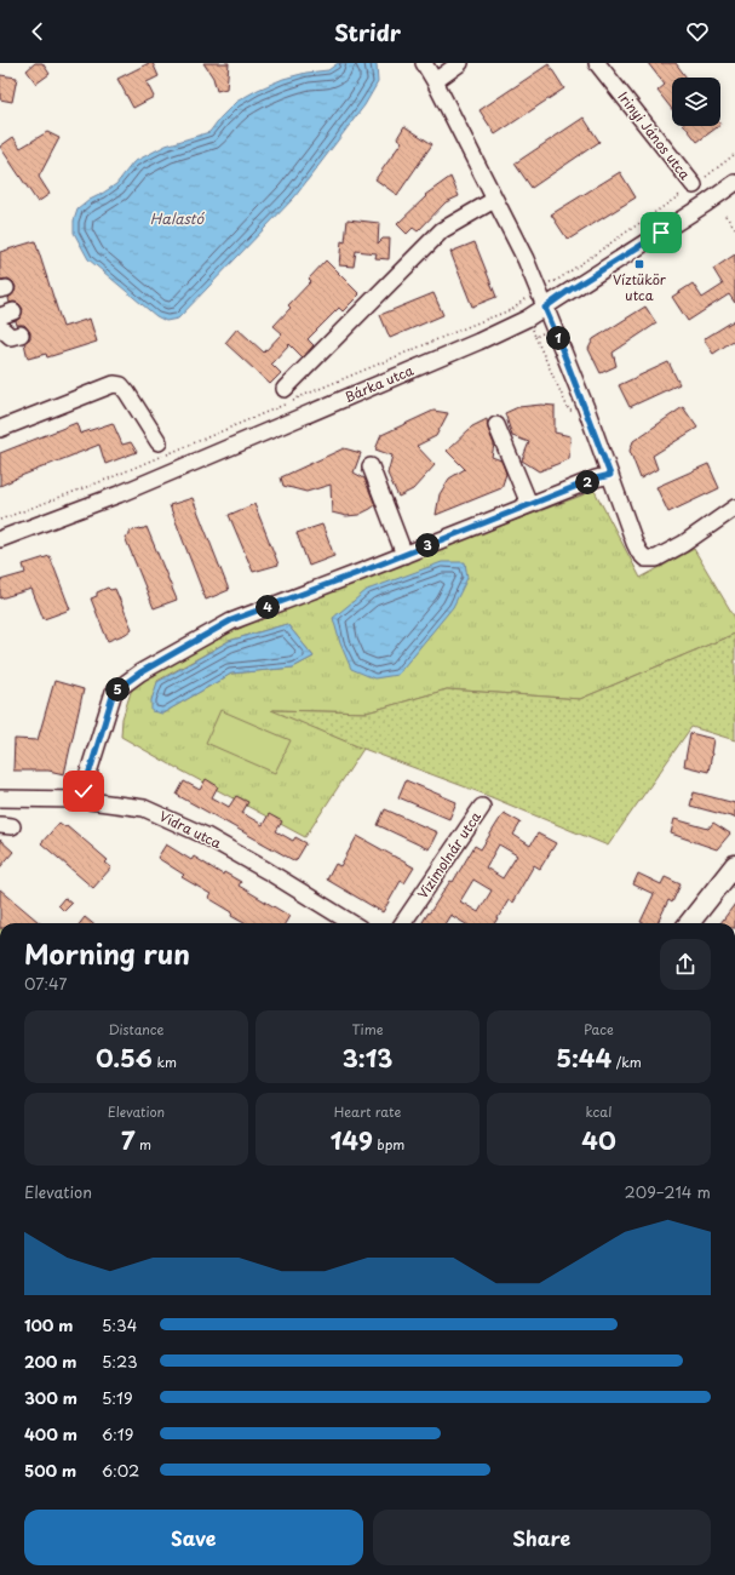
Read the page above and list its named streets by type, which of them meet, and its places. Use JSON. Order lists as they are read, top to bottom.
{
  "streets": {
    "street": [
      "Irinyi János utca",
      "Bárka utca",
      "Vidra utca",
      "Vizimolnár utca"
    ]
  },
  "water": ["Halastó"],
  "places": {
    "transit": ["Víztükör utca"]
  },
  "page": {
    "header": "Stridr",
    "pins": [
      "1",
      "2",
      "3",
      "4",
      "5"
    ],
    "heading": ["Morning run", "07:47"],
    "stats": [
      ["Distance", "0.56 km"],
      ["Time", "3:13"],
      ["Pace", "5:44 /km"],
      ["Elevation", "7 m"],
      ["Heart rate", "149 bpm"],
      ["kcal", "40"]
    ],
    "chart": ["Elevation", "209–214 m"],
    "list": [
      {
        "name": "100 m",
        "note": "5:34"
      },
      {
        "name": "200 m",
        "note": "5:23"
      },
      {
        "name": "300 m",
        "note": "5:19"
      },
      {
        "name": "400 m",
        "note": "6:19"
      },
      {
        "name": "500 m",
        "note": "6:02"
      }
    ],
    "buttons": ["Save", "Share"]
  }
}
